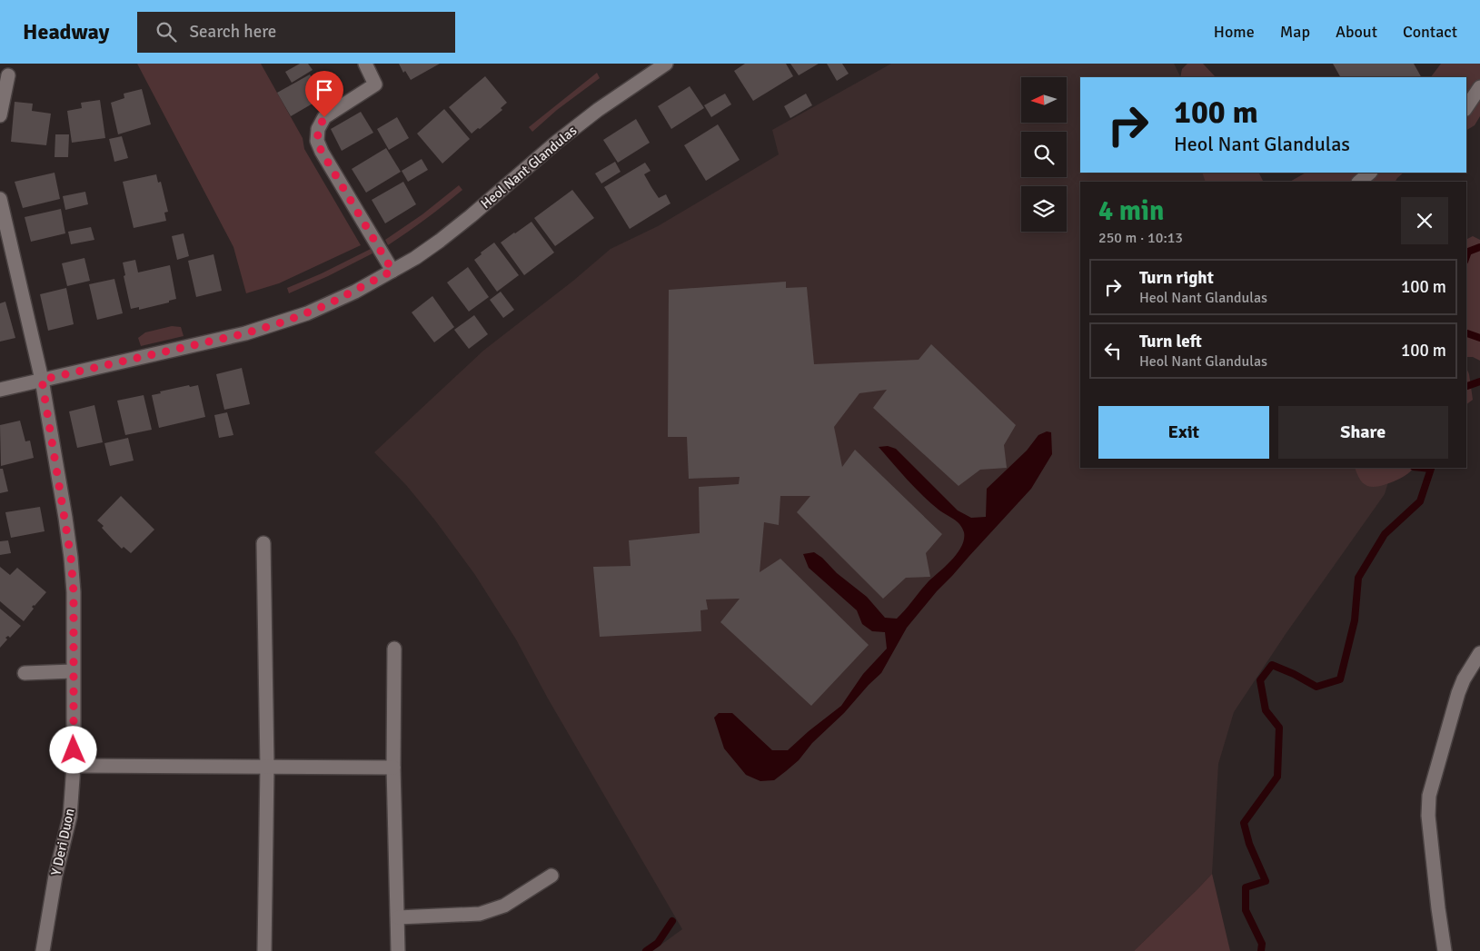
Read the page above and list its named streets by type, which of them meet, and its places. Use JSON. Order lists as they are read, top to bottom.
{
  "streets": {
    "street": ["Heol Nant Glandulas", "Y Deri Duon"]
  },
  "crossings": [
    ["Heol Nant Glandulas", "Y Deri Duon"]
  ],
  "north": "left",
  "page": {
    "header": "Headway",
    "search": "Search here",
    "nav": [
      "Home",
      "Map",
      "About",
      "Contact"
    ],
    "turn": ["100 m", "Heol Nant Glandulas"],
    "heading": ["4 min", "250 m · 10:13"],
    "list": [
      {
        "name": "Turn right",
        "note": "Heol Nant Glandulas",
        "value": "100 m"
      },
      {
        "name": "Turn left",
        "note": "Heol Nant Glandulas",
        "value": "100 m"
      }
    ],
    "buttons": ["Exit", "Share"]
  }
}
